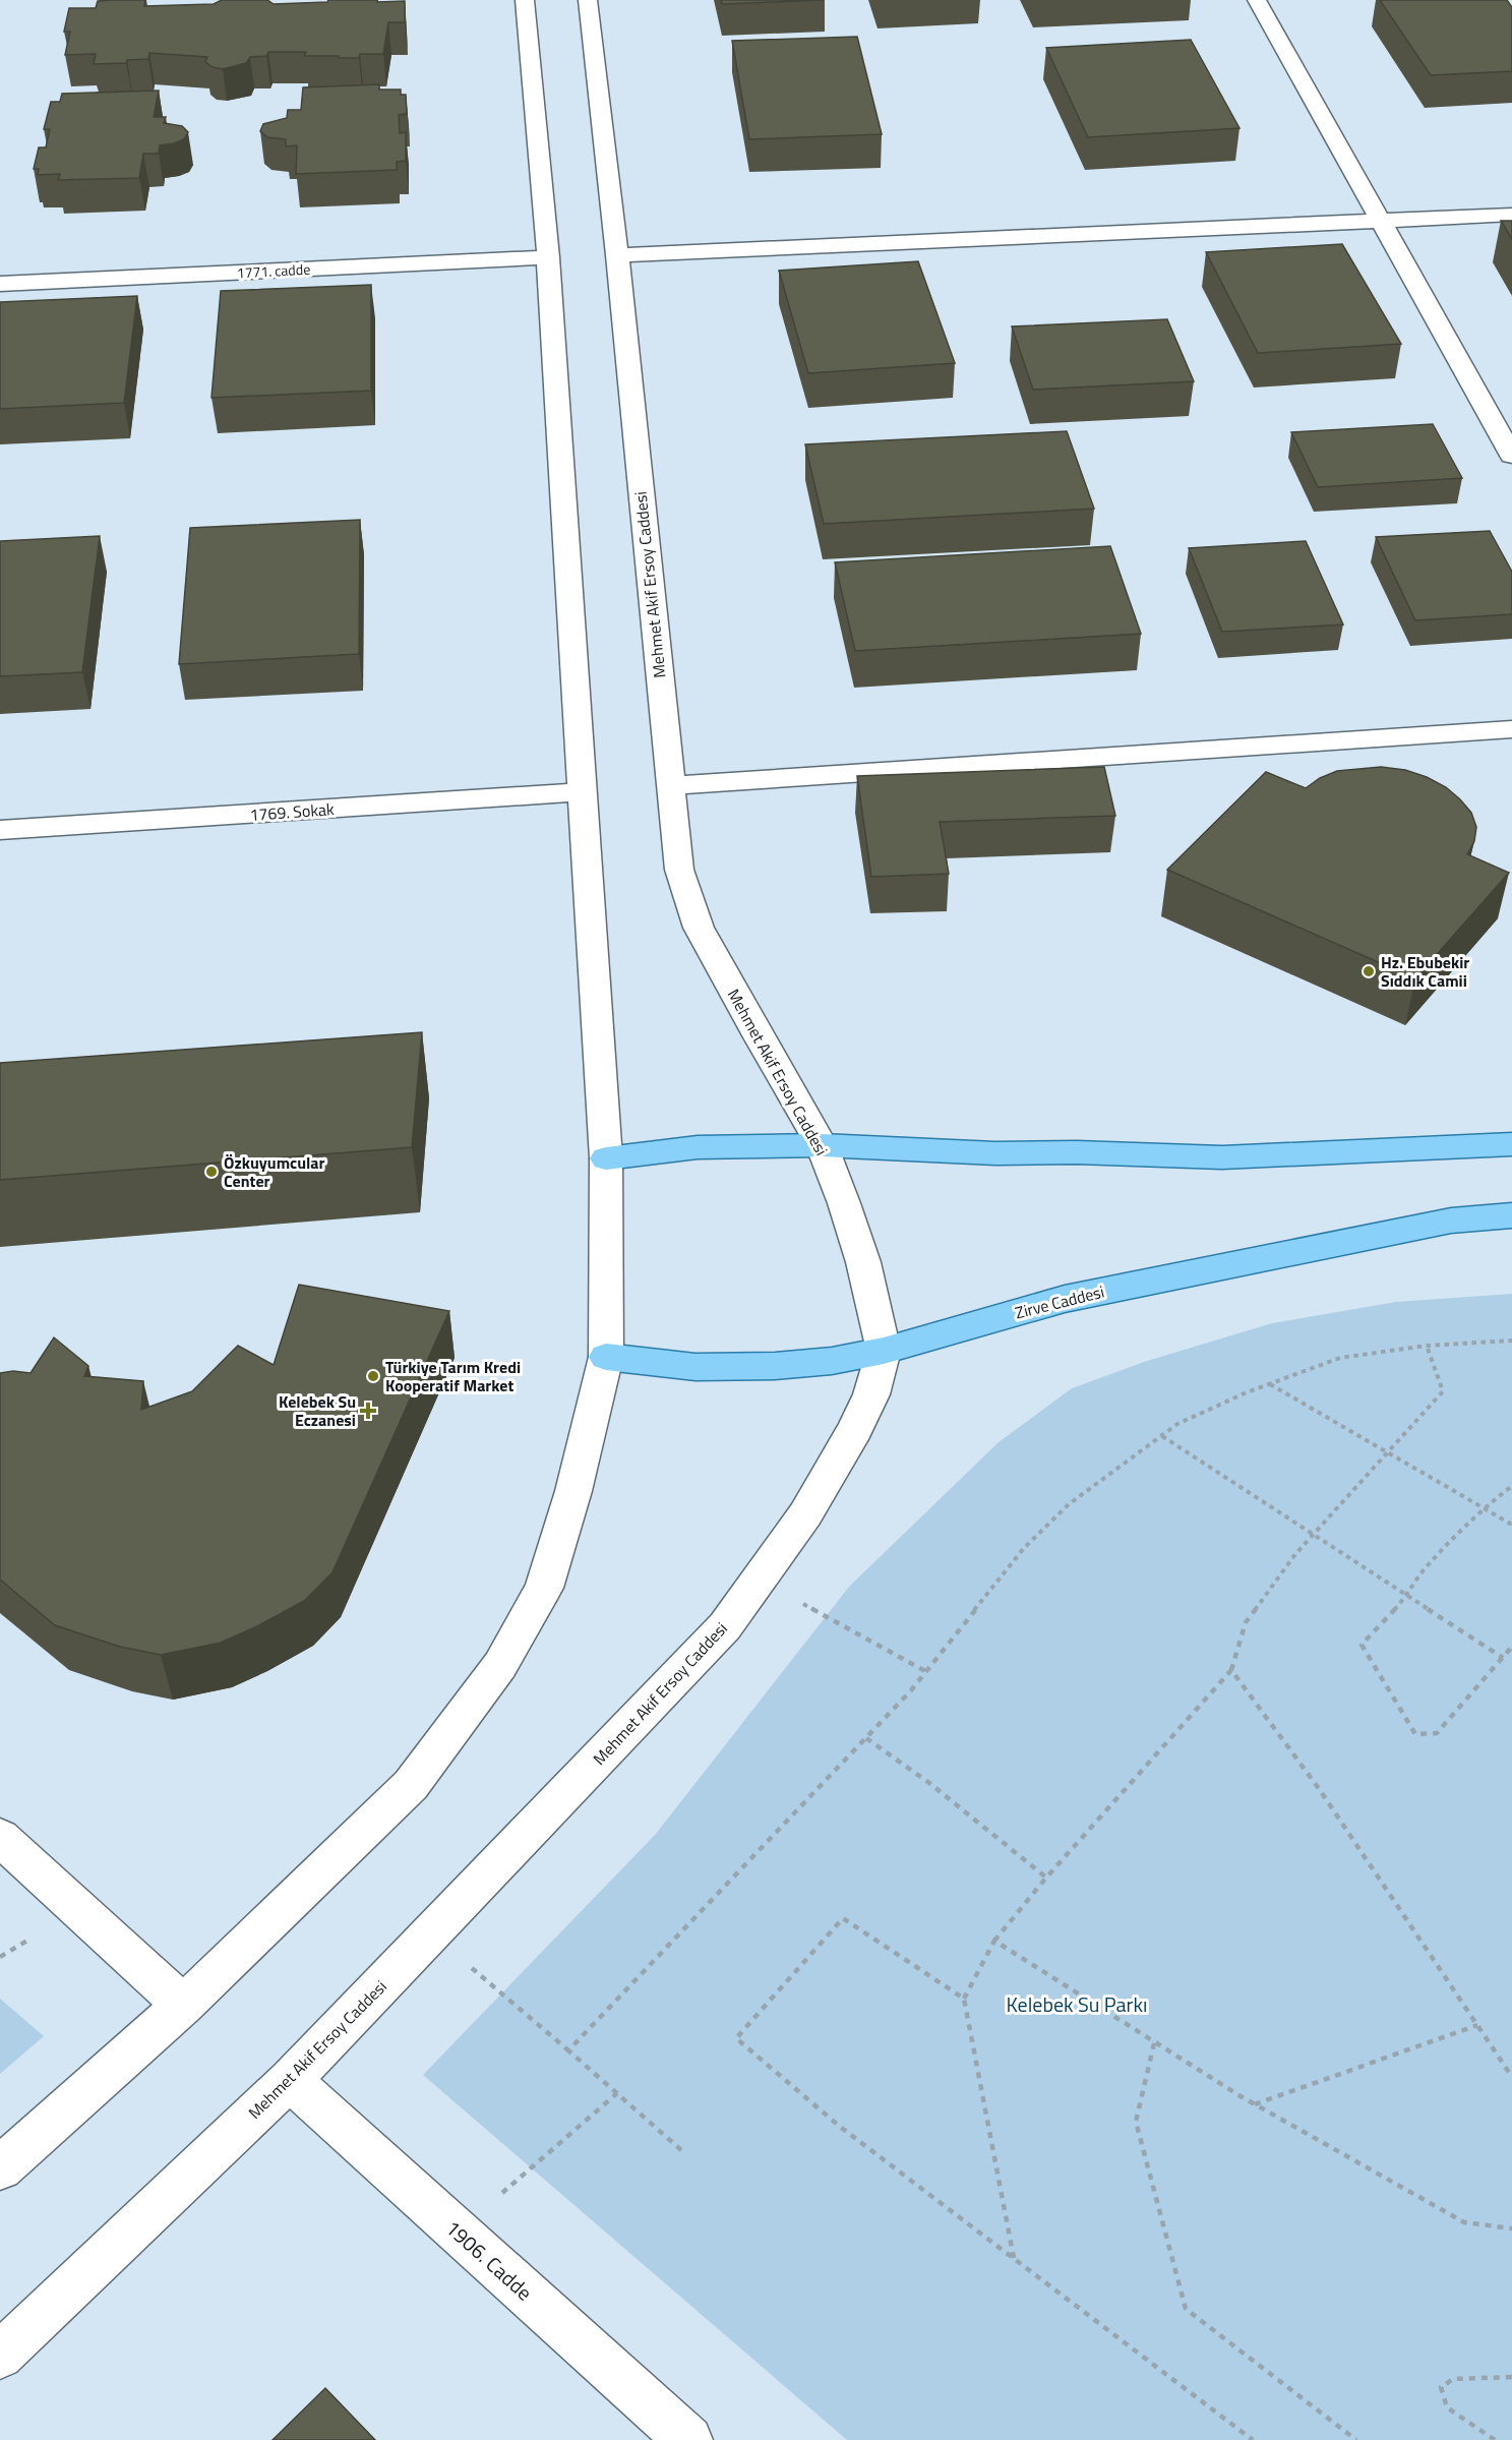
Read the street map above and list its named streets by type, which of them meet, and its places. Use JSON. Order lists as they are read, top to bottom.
{
  "streets": {
    "main road": ["Zirve Caddesi"],
    "street": [
      "1771. cadde",
      "Mehmet Akif Ersoy Caddesi",
      "1769. Sokak",
      "1906. Cadde"
    ]
  },
  "crossings": [
    ["Mehmet Akif Ersoy Caddesi", "Zirve Caddesi"],
    ["Mehmet Akif Ersoy Caddesi", "1906. Cadde"]
  ],
  "parks": ["Kelebek Su Parkı"],
  "places": {
    "other": ["Hz. Ebubekir Sıddık Camii", "Özkuyumcular Center", "Türkiye Tarım Kredi Kooperatif Market"],
    "health": ["Kelebek Su Eczanesi"]
  }
}
